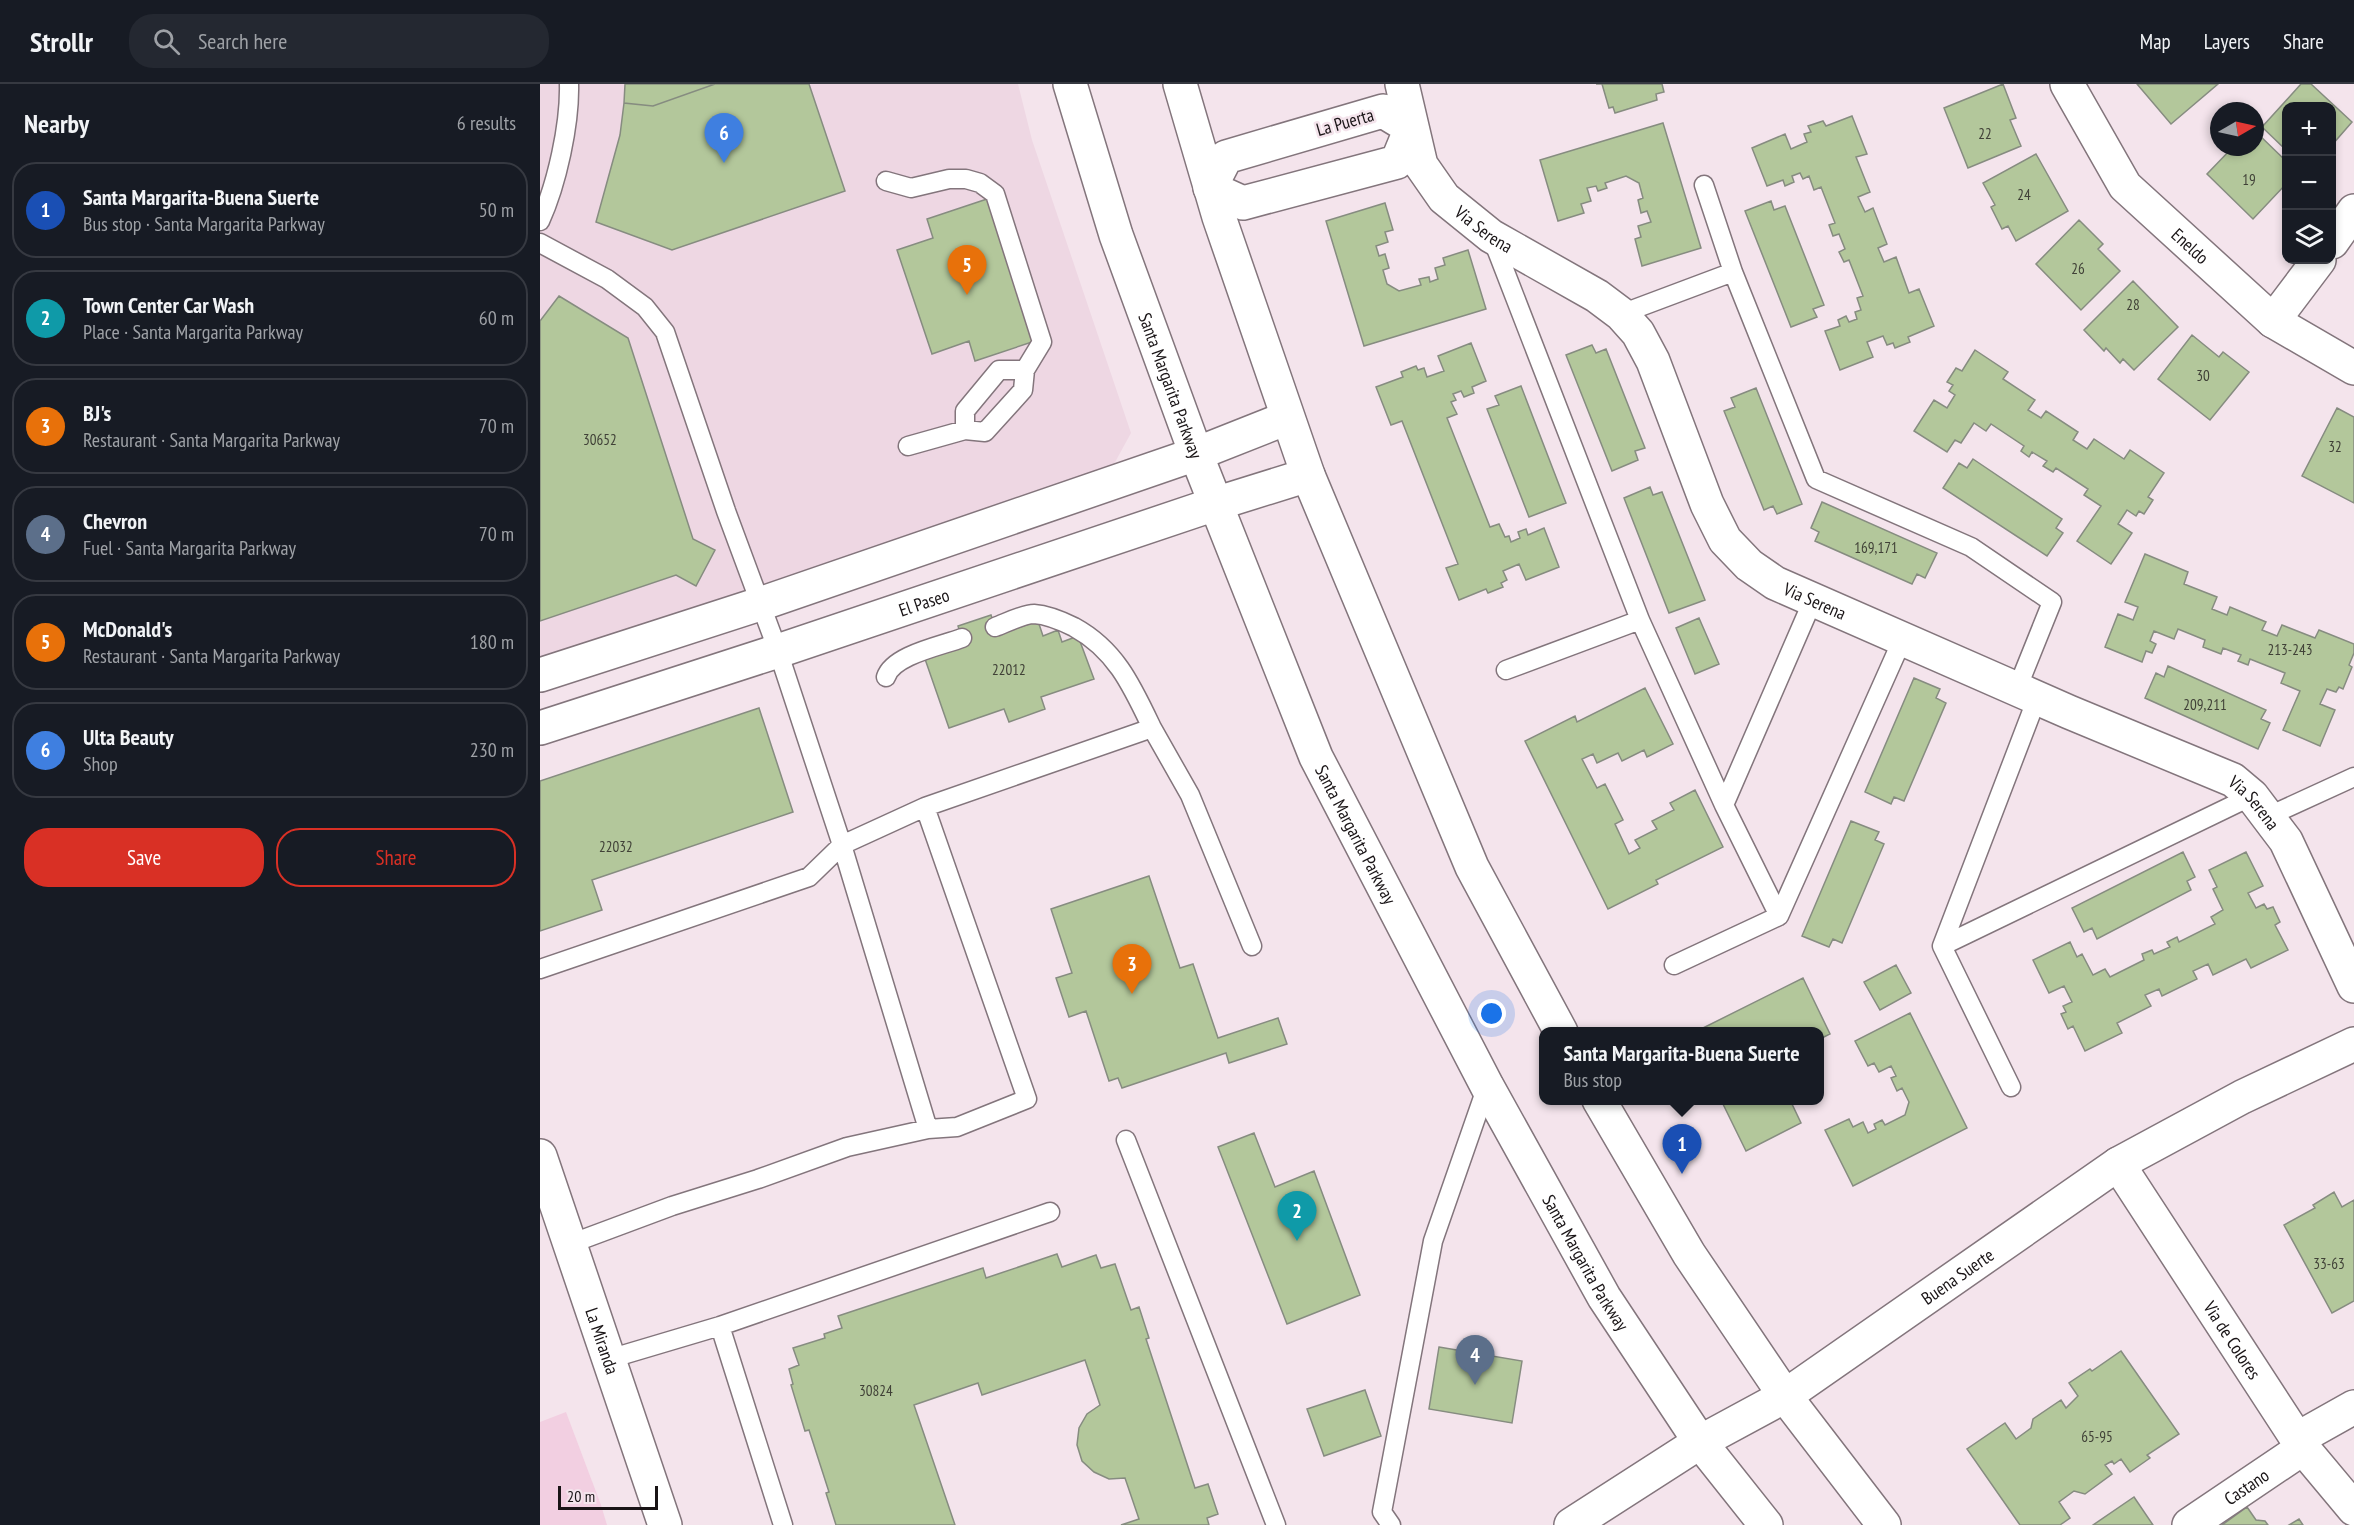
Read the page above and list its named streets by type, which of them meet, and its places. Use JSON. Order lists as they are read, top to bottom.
{
  "streets": {
    "street": [
      "La Puerta",
      "Via Serena",
      "Eneldo",
      "Santa Margarita Parkway",
      "El Paseo",
      "Buena Suerte",
      "La Miranda",
      "Via de Colores",
      "Castano"
    ]
  },
  "crossings": [
    ["La Puerta", "Via Serena"],
    ["Santa Margarita Parkway", "El Paseo"],
    ["Santa Margarita Parkway", "Buena Suerte"],
    ["Buena Suerte", "Via de Colores"],
    ["Via de Colores", "Castano"]
  ],
  "house_numbers": [
    "22",
    "19",
    "24",
    "26",
    "28",
    "30",
    "30652",
    "32",
    "169,171",
    "213-243",
    "22012",
    "209,211",
    "22032",
    "33-63",
    "30824",
    "65-95"
  ],
  "scale_bar": "20 m",
  "north": "right",
  "page": {
    "header": "Strollr",
    "search": "Search here",
    "nav": ["Map", "Layers", "Share"],
    "heading": ["Nearby", "6 results"],
    "map_buttons": ["+", "−"],
    "pins": [
      "6",
      "5",
      "3",
      "1",
      "2",
      "4"
    ],
    "list": [
      {
        "mark": "1",
        "name": "Santa Margarita-Buena Suerte",
        "note": "Bus stop · Santa Margarita Parkway",
        "value": "50 m"
      },
      {
        "mark": "2",
        "name": "Town Center Car Wash",
        "note": "Place · Santa Margarita Parkway",
        "value": "60 m"
      },
      {
        "mark": "3",
        "name": "BJ's",
        "note": "Restaurant · Santa Margarita Parkway",
        "value": "70 m"
      },
      {
        "mark": "4",
        "name": "Chevron",
        "note": "Fuel · Santa Margarita Parkway",
        "value": "70 m"
      },
      {
        "mark": "5",
        "name": "McDonald's",
        "note": "Restaurant · Santa Margarita Parkway",
        "value": "180 m"
      },
      {
        "mark": "6",
        "name": "Ulta Beauty",
        "note": "Shop",
        "value": "230 m"
      }
    ],
    "buttons": ["Save", "Share"],
    "popup": ["Santa Margarita-Buena Suerte", "Bus stop"],
    "scale": "20 m"
  }
}
